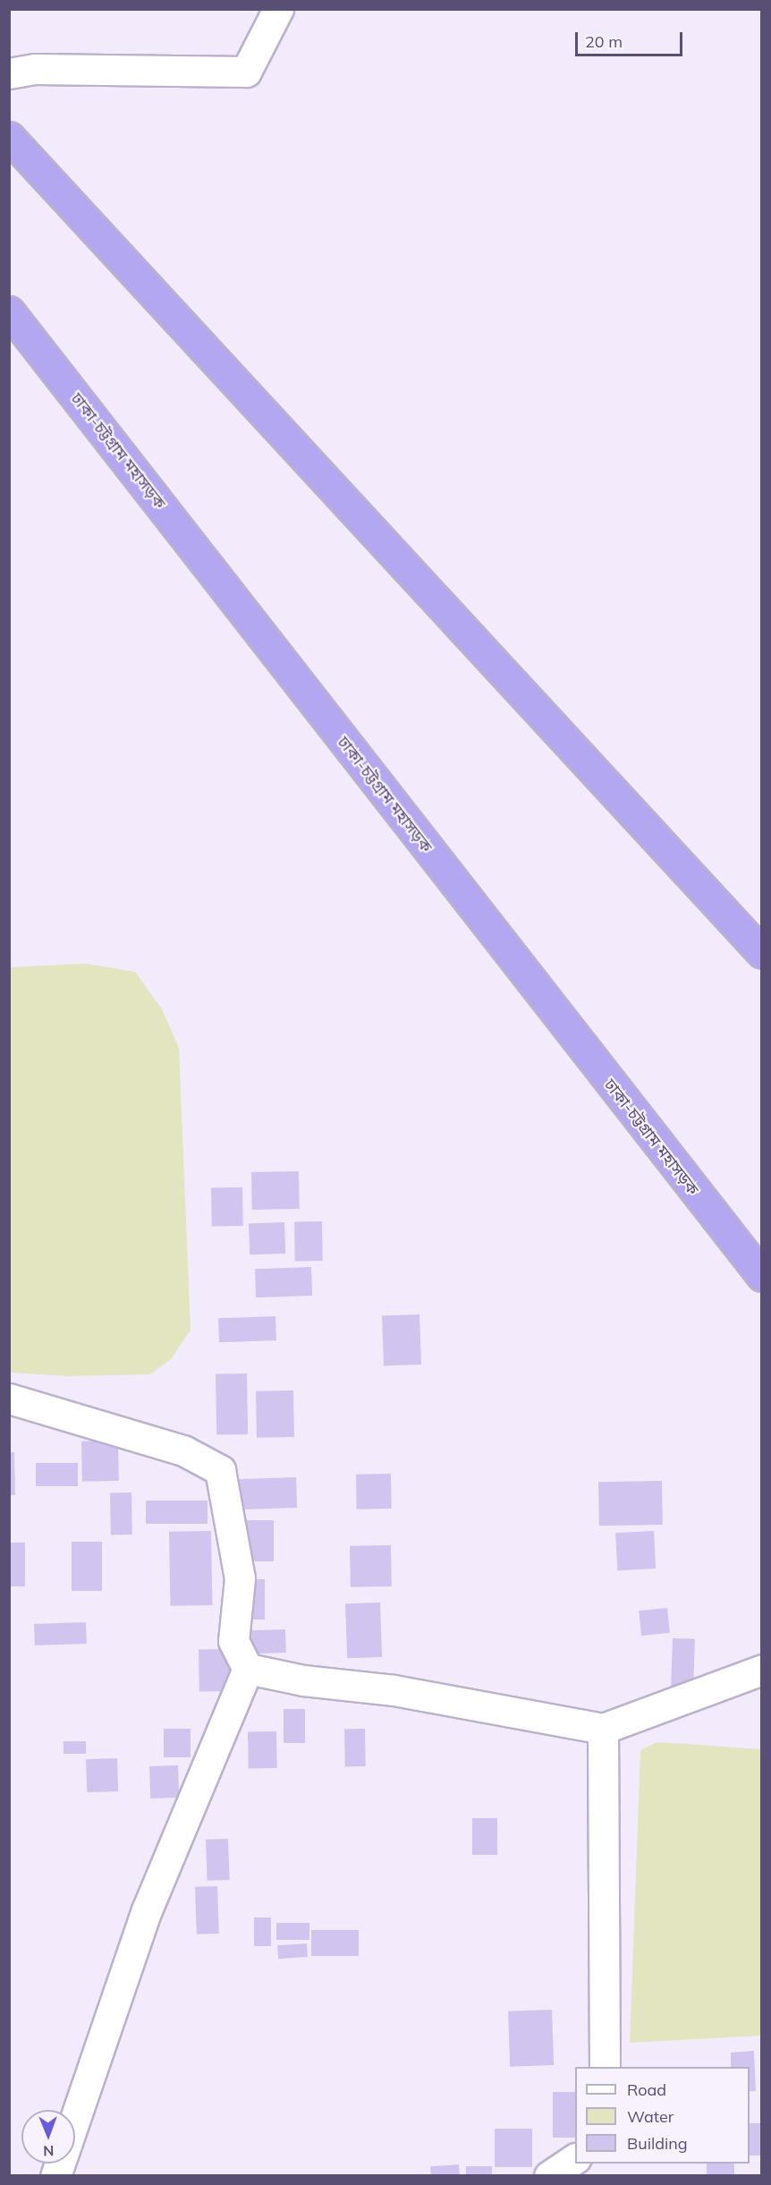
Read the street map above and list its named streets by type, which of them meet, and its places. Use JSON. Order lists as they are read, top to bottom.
{
  "streets": {
    "highway": ["ঢাকা-চট্টগ্রাম মহাসড়ক"]
  },
  "legend": ["Road", "Water", "Building"],
  "scale_bar": "20 m",
  "north": "bottom"
}
